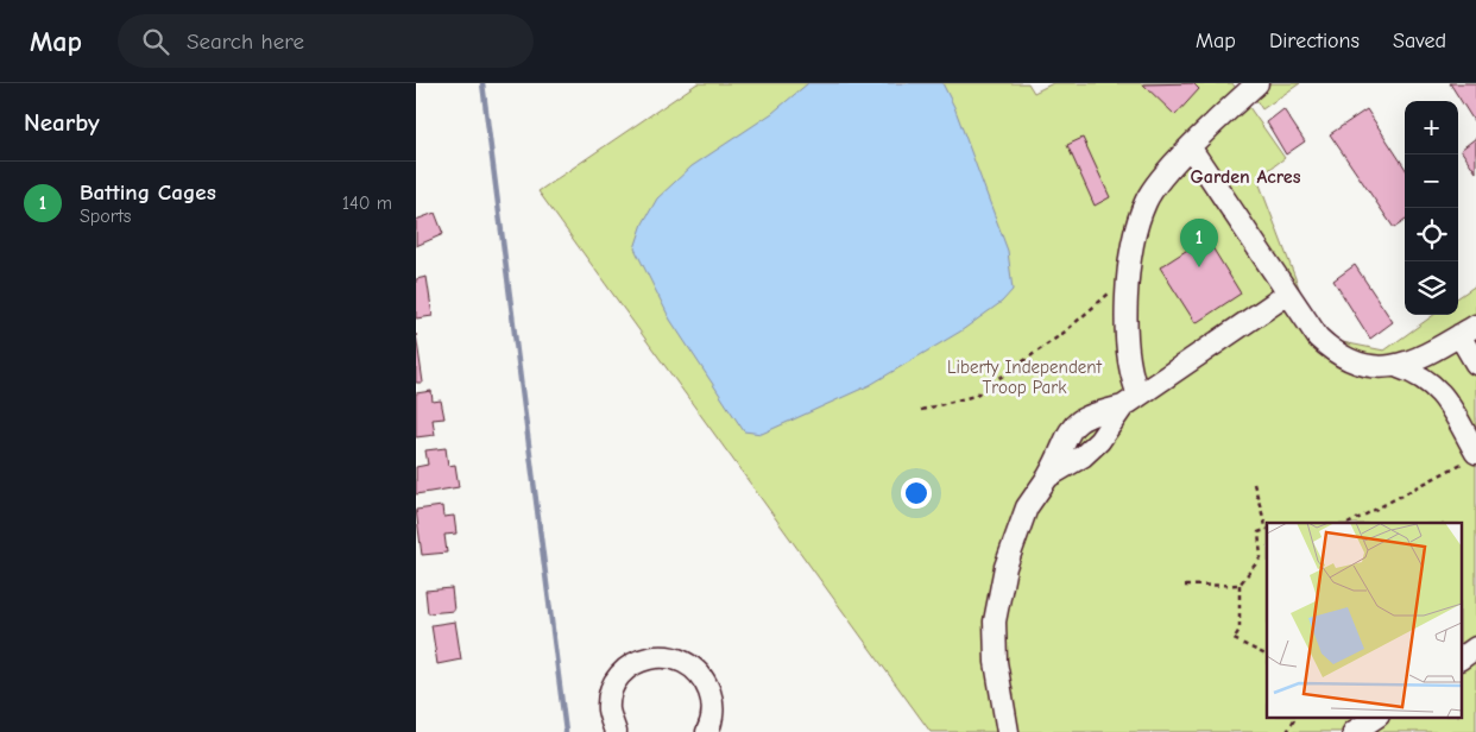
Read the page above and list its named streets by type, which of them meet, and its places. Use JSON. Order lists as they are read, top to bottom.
{
  "districts": ["Garden Acres"],
  "parks": ["Liberty Independent Troop Park"],
  "page": {
    "header": "Map",
    "search": "Search here",
    "nav": ["Map", "Directions", "Saved"],
    "heading": "Nearby",
    "map_buttons": ["+", "−"],
    "list": [
      {
        "mark": "1",
        "name": "Batting Cages",
        "note": "Sports",
        "value": "140 m"
      }
    ],
    "pins": "1"
  }
}
